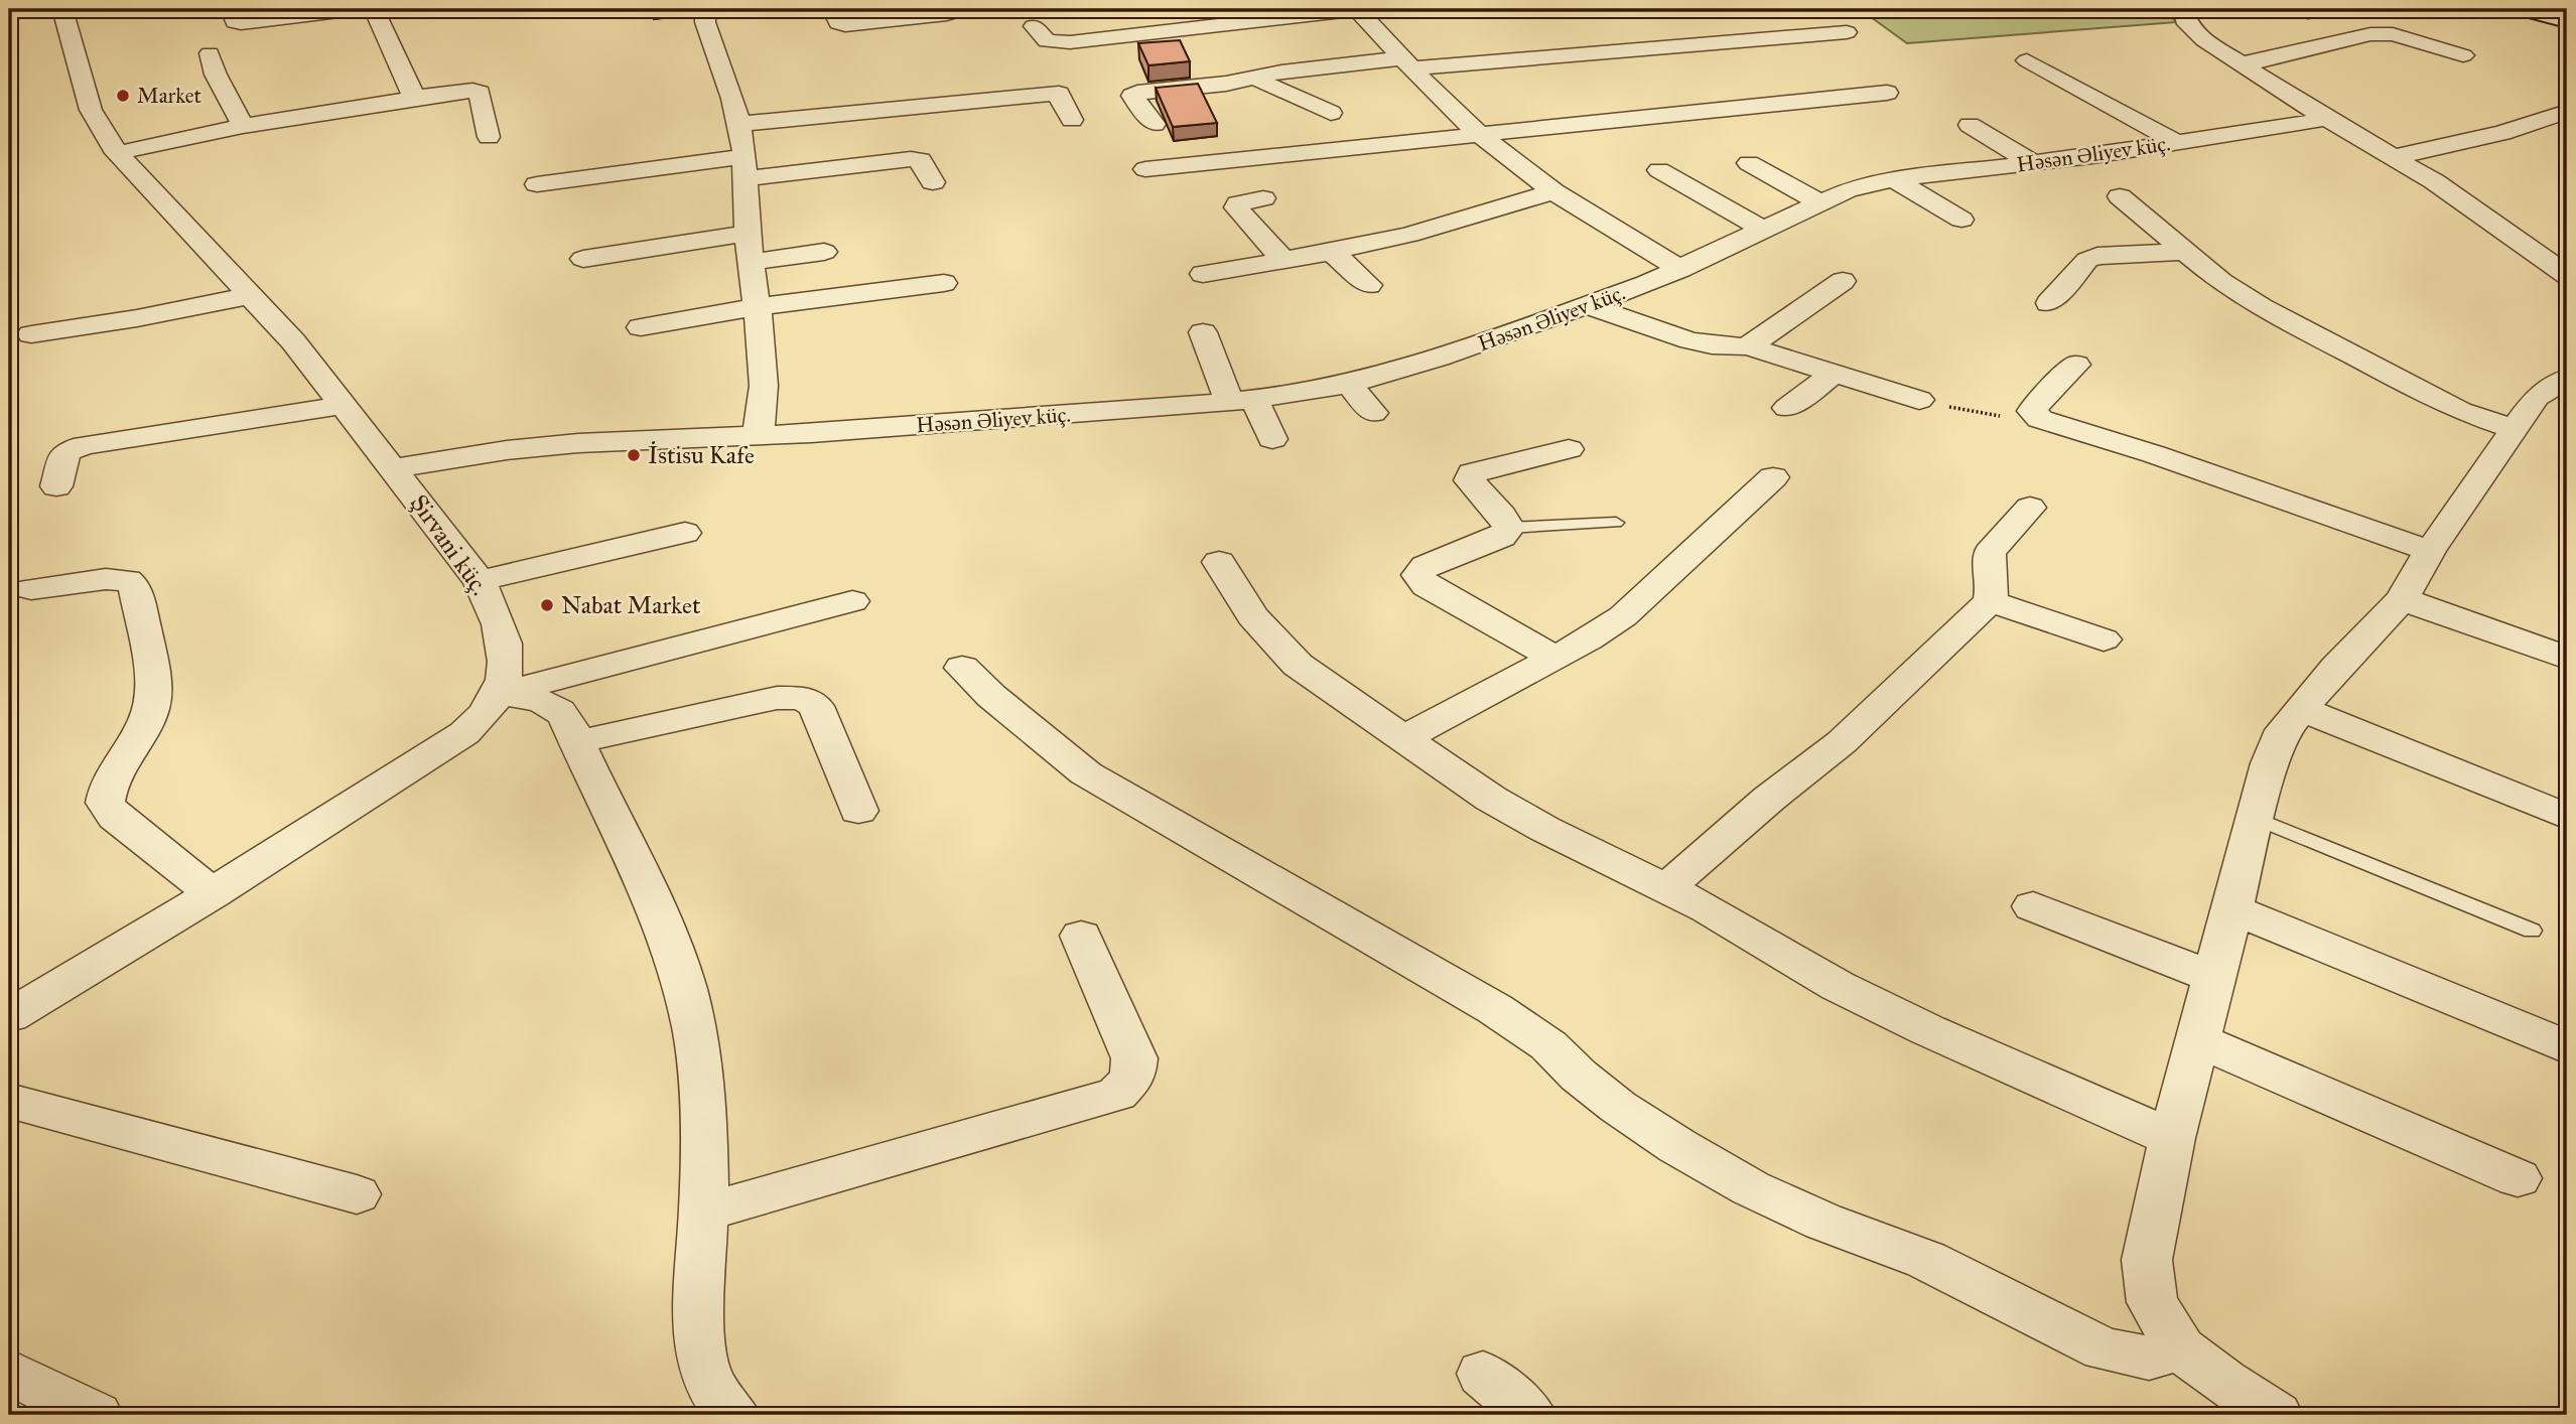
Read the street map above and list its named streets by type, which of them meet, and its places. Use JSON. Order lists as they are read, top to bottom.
{
  "streets": {
    "street": ["Həsən Əliyev küç.", "Şirvani küç."]
  },
  "crossings": [
    ["Həsən Əliyev küç.", "Şirvani küç."]
  ],
  "places": ["Market", "İstisu Kafe", "Nabat Market"]
}
